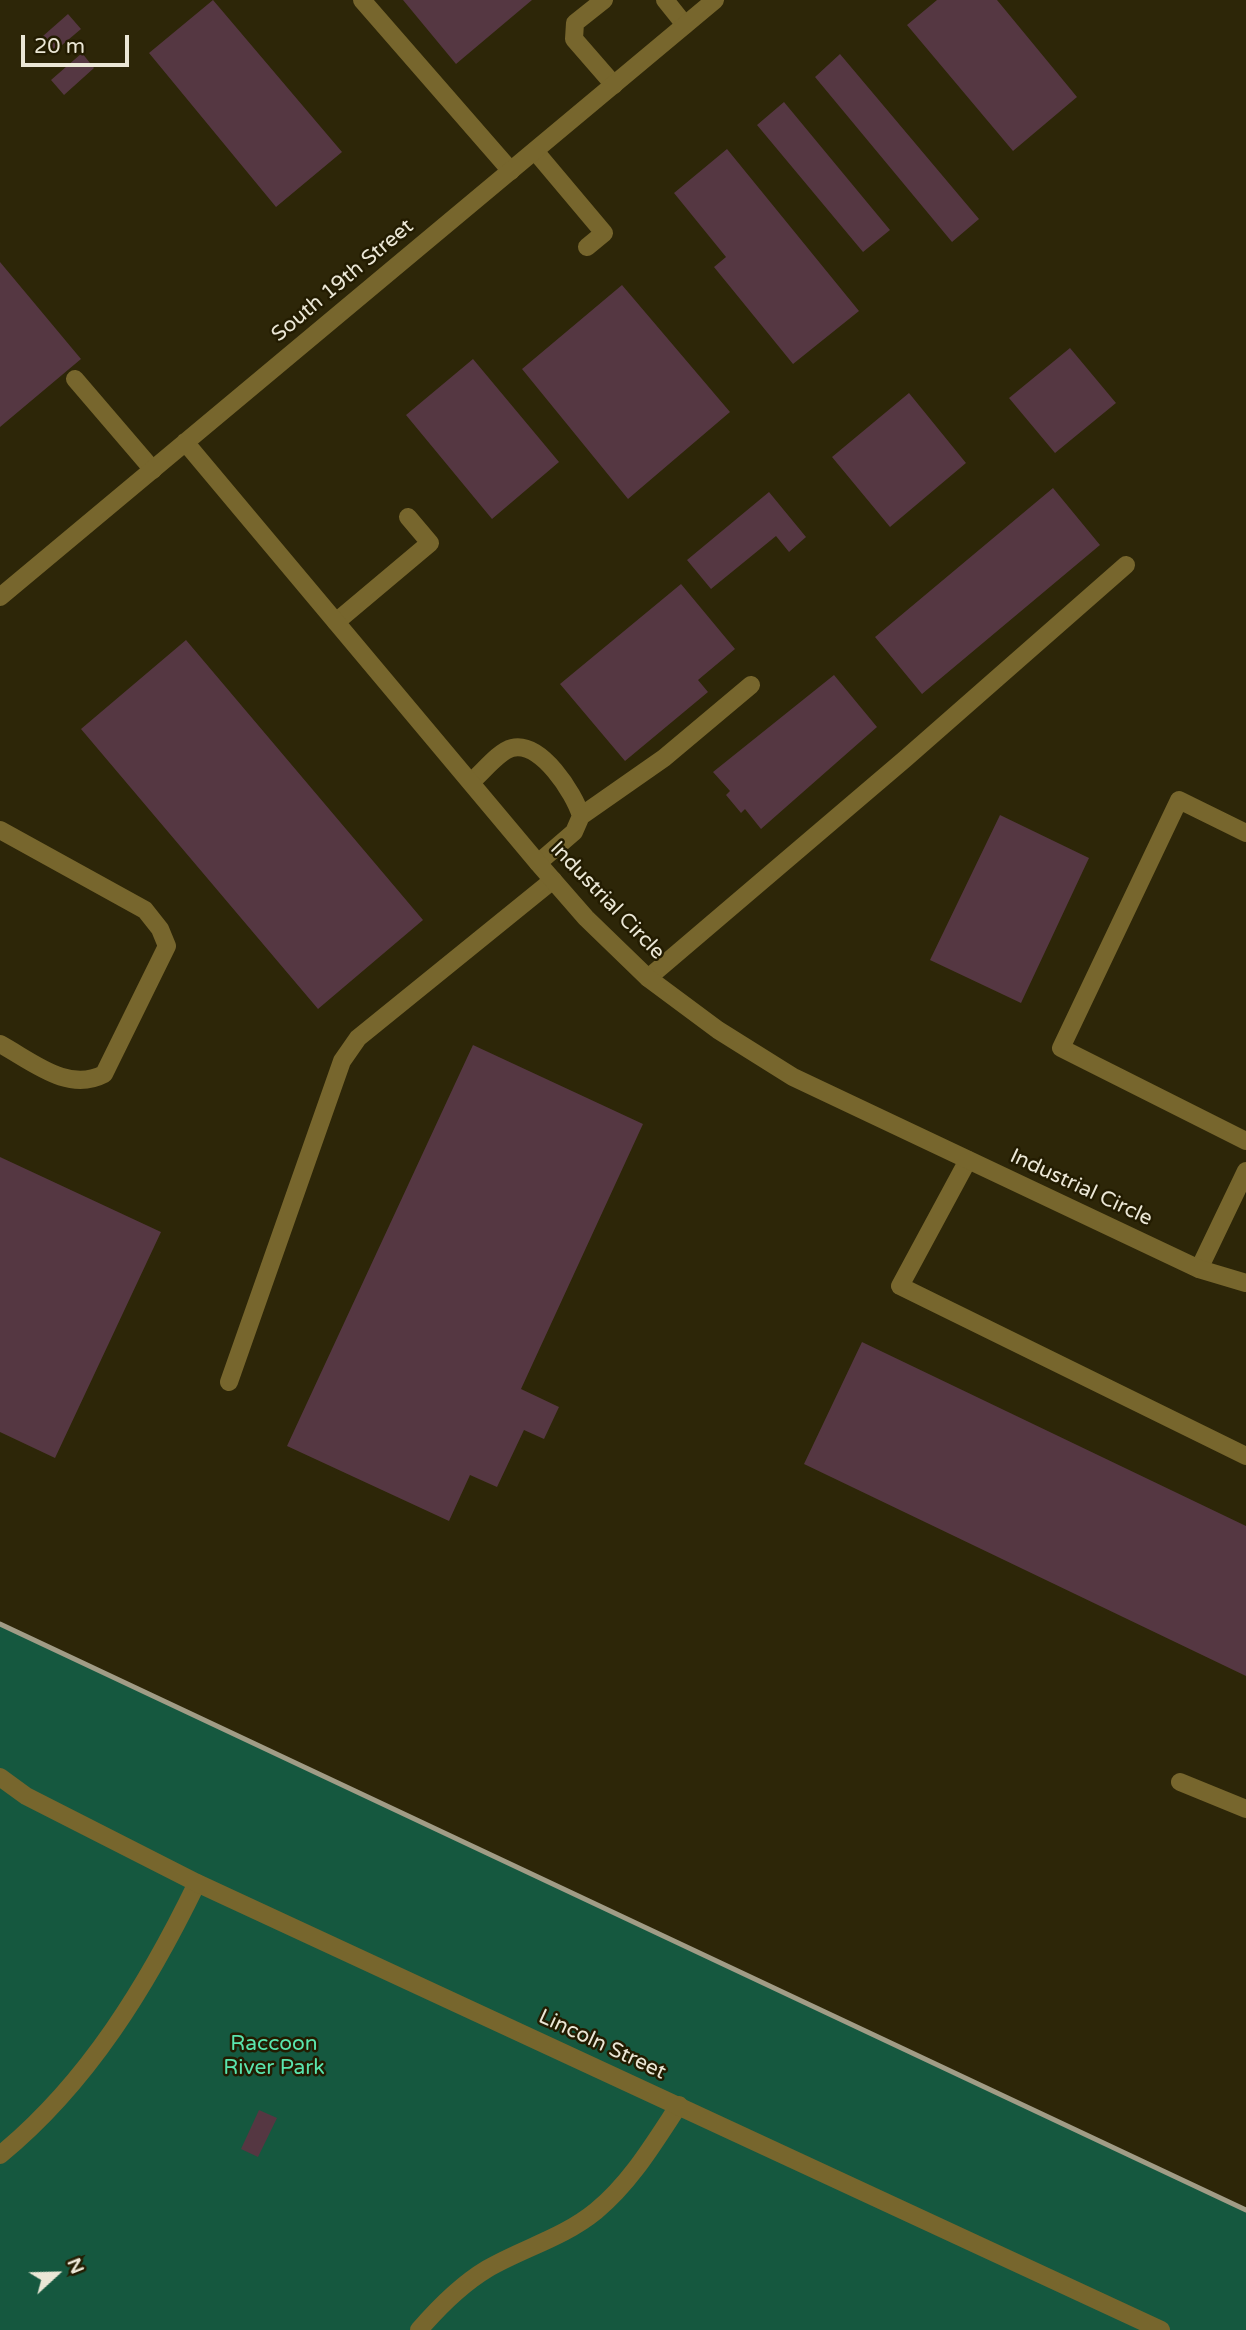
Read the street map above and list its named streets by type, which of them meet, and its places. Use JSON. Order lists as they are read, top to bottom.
{
  "streets": {
    "street": ["South 19th Street", "Industrial Circle", "Lincoln Street"]
  },
  "crossings": [
    ["South 19th Street", "Industrial Circle"]
  ],
  "parks": ["Raccoon River Park"],
  "scale_bar": "20 m",
  "north": "right"
}
